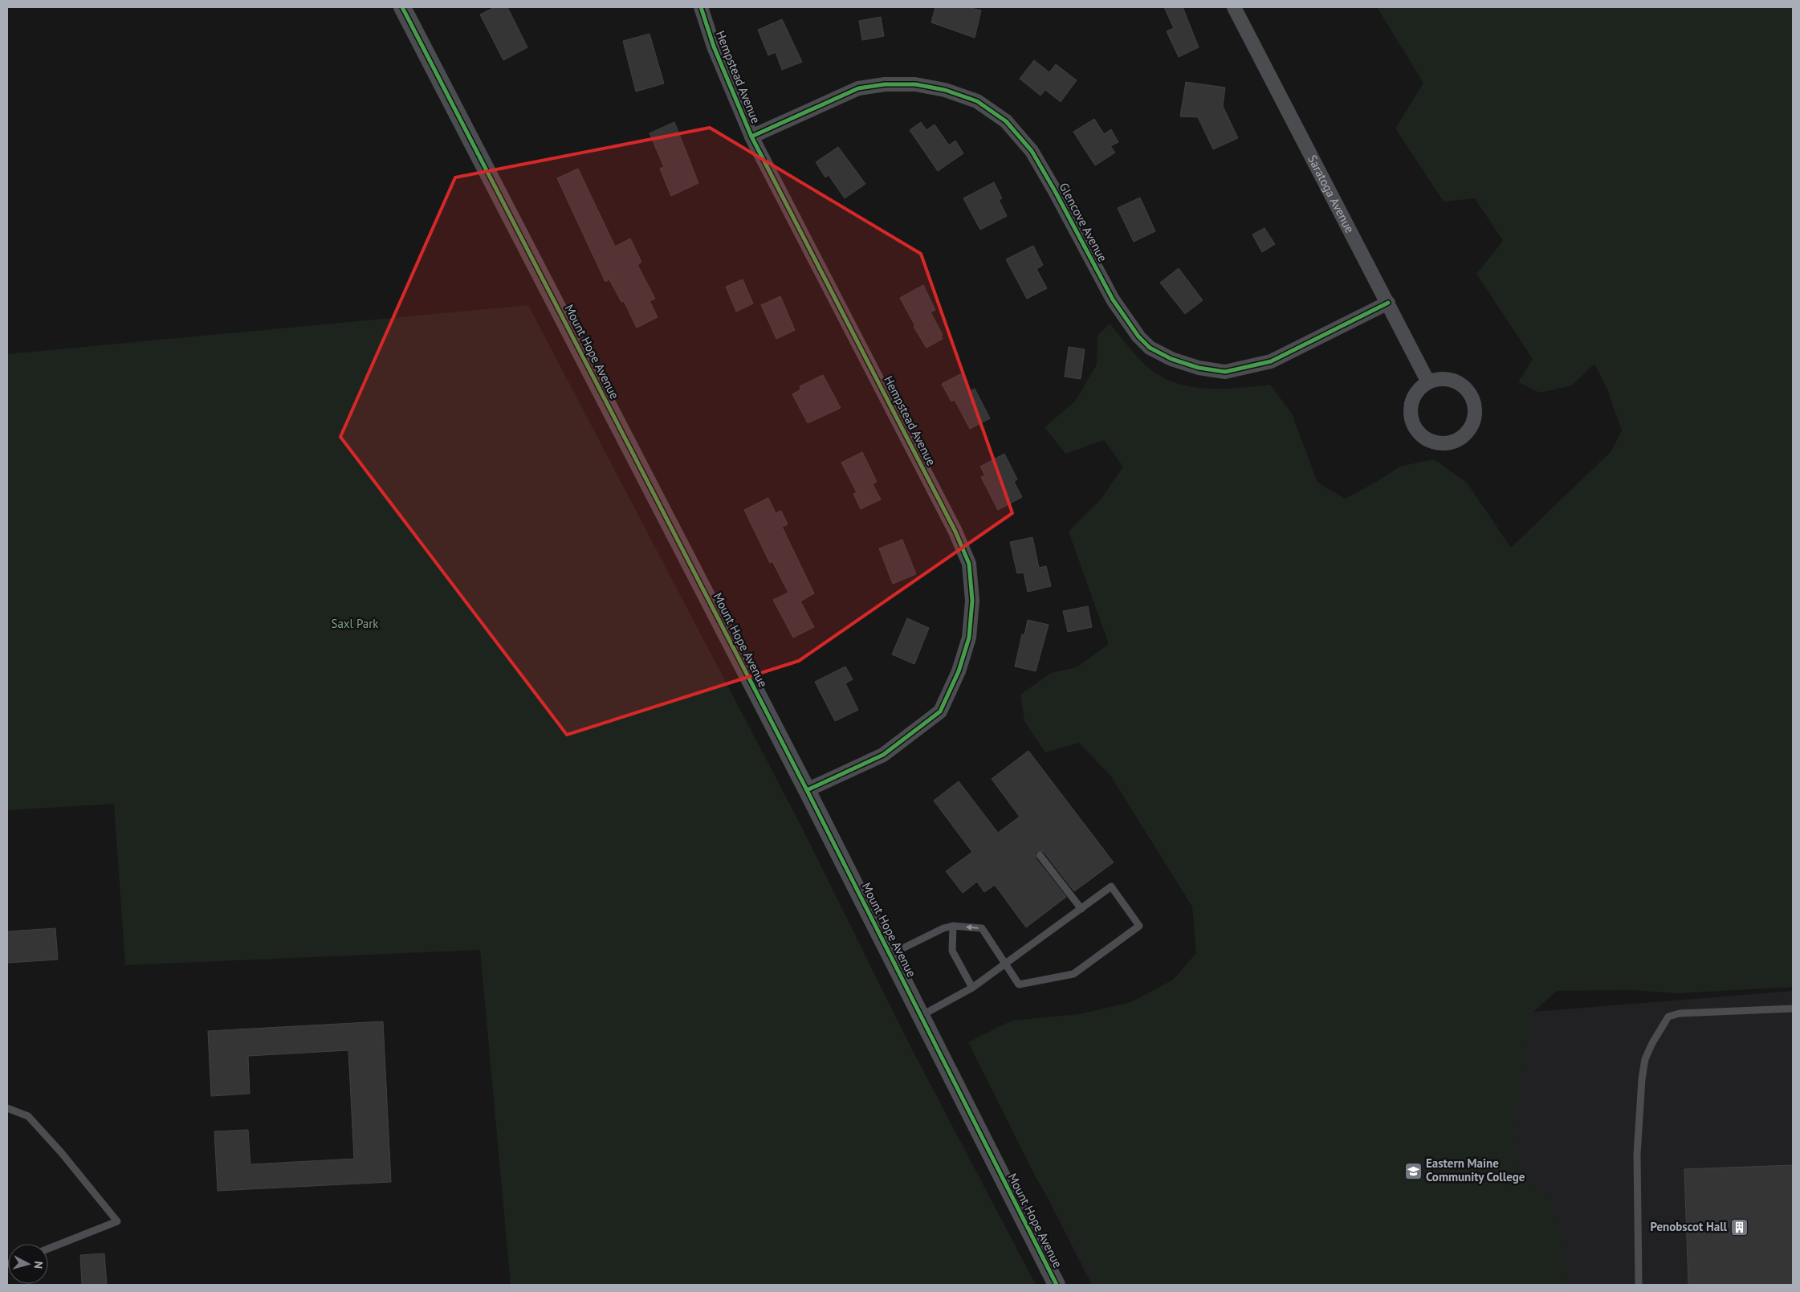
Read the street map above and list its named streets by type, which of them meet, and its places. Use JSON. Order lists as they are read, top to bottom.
{
  "streets": {
    "street": [
      "Hempstead Avenue",
      "Saratoga Avenue",
      "Glencove Avenue",
      "Mount Hope Avenue"
    ]
  },
  "crossings": [
    ["Hempstead Avenue", "Glencove Avenue"],
    ["Hempstead Avenue", "Mount Hope Avenue"],
    ["Saratoga Avenue", "Glencove Avenue"]
  ],
  "parks": ["Saxl Park"],
  "places": {
    "school or university": ["Eastern Maine Community College"],
    "building": ["Penobscot Hall"]
  },
  "north": "right"
}
